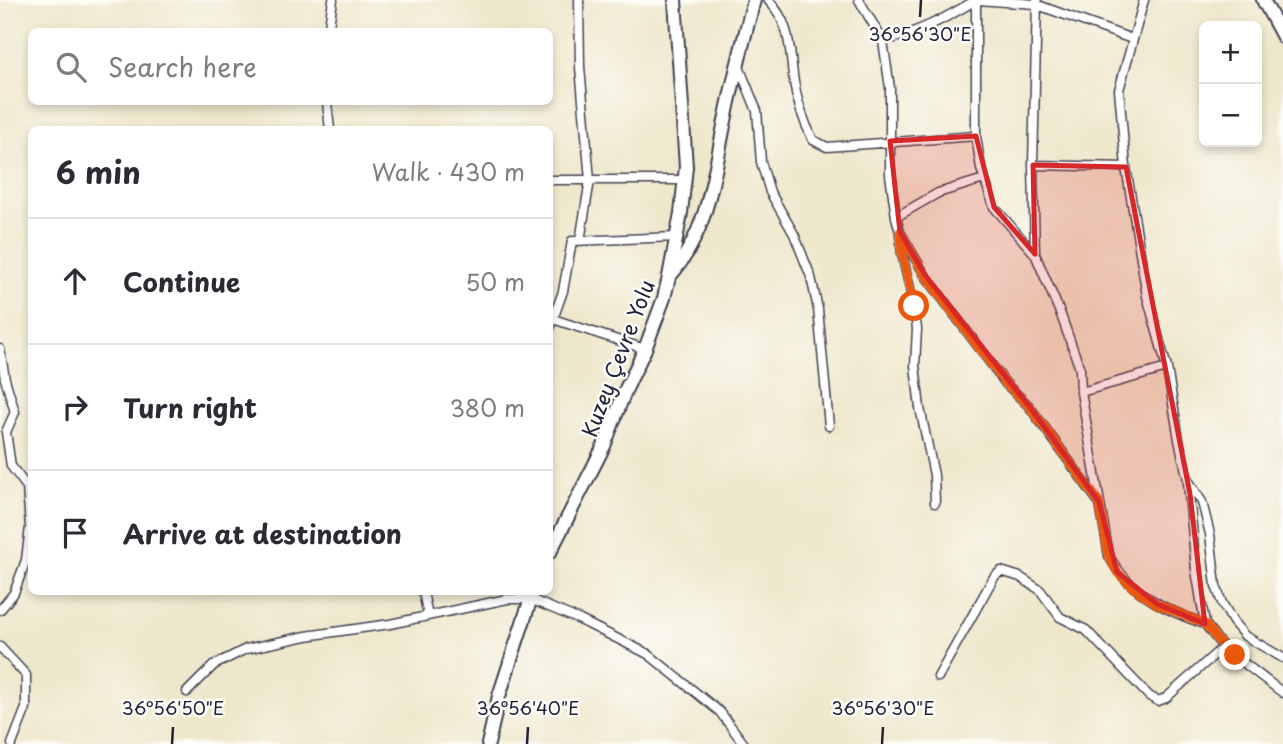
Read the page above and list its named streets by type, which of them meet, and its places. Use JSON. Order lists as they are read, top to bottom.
{
  "streets": {
    "main road": ["Kuzey Çevre Yolu"]
  },
  "page": {
    "map_buttons": ["+", "−"],
    "search": "Search here",
    "heading": ["6 min", "Walk · 430 m"],
    "list": [
      ["Continue", "50 m"],
      ["Turn right", "380 m"],
      "Arrive at destination"
    ]
  },
  "coordinates": ["36°56'30\"E", "36°56'50\"E", "36°56'40\"E"]
}
